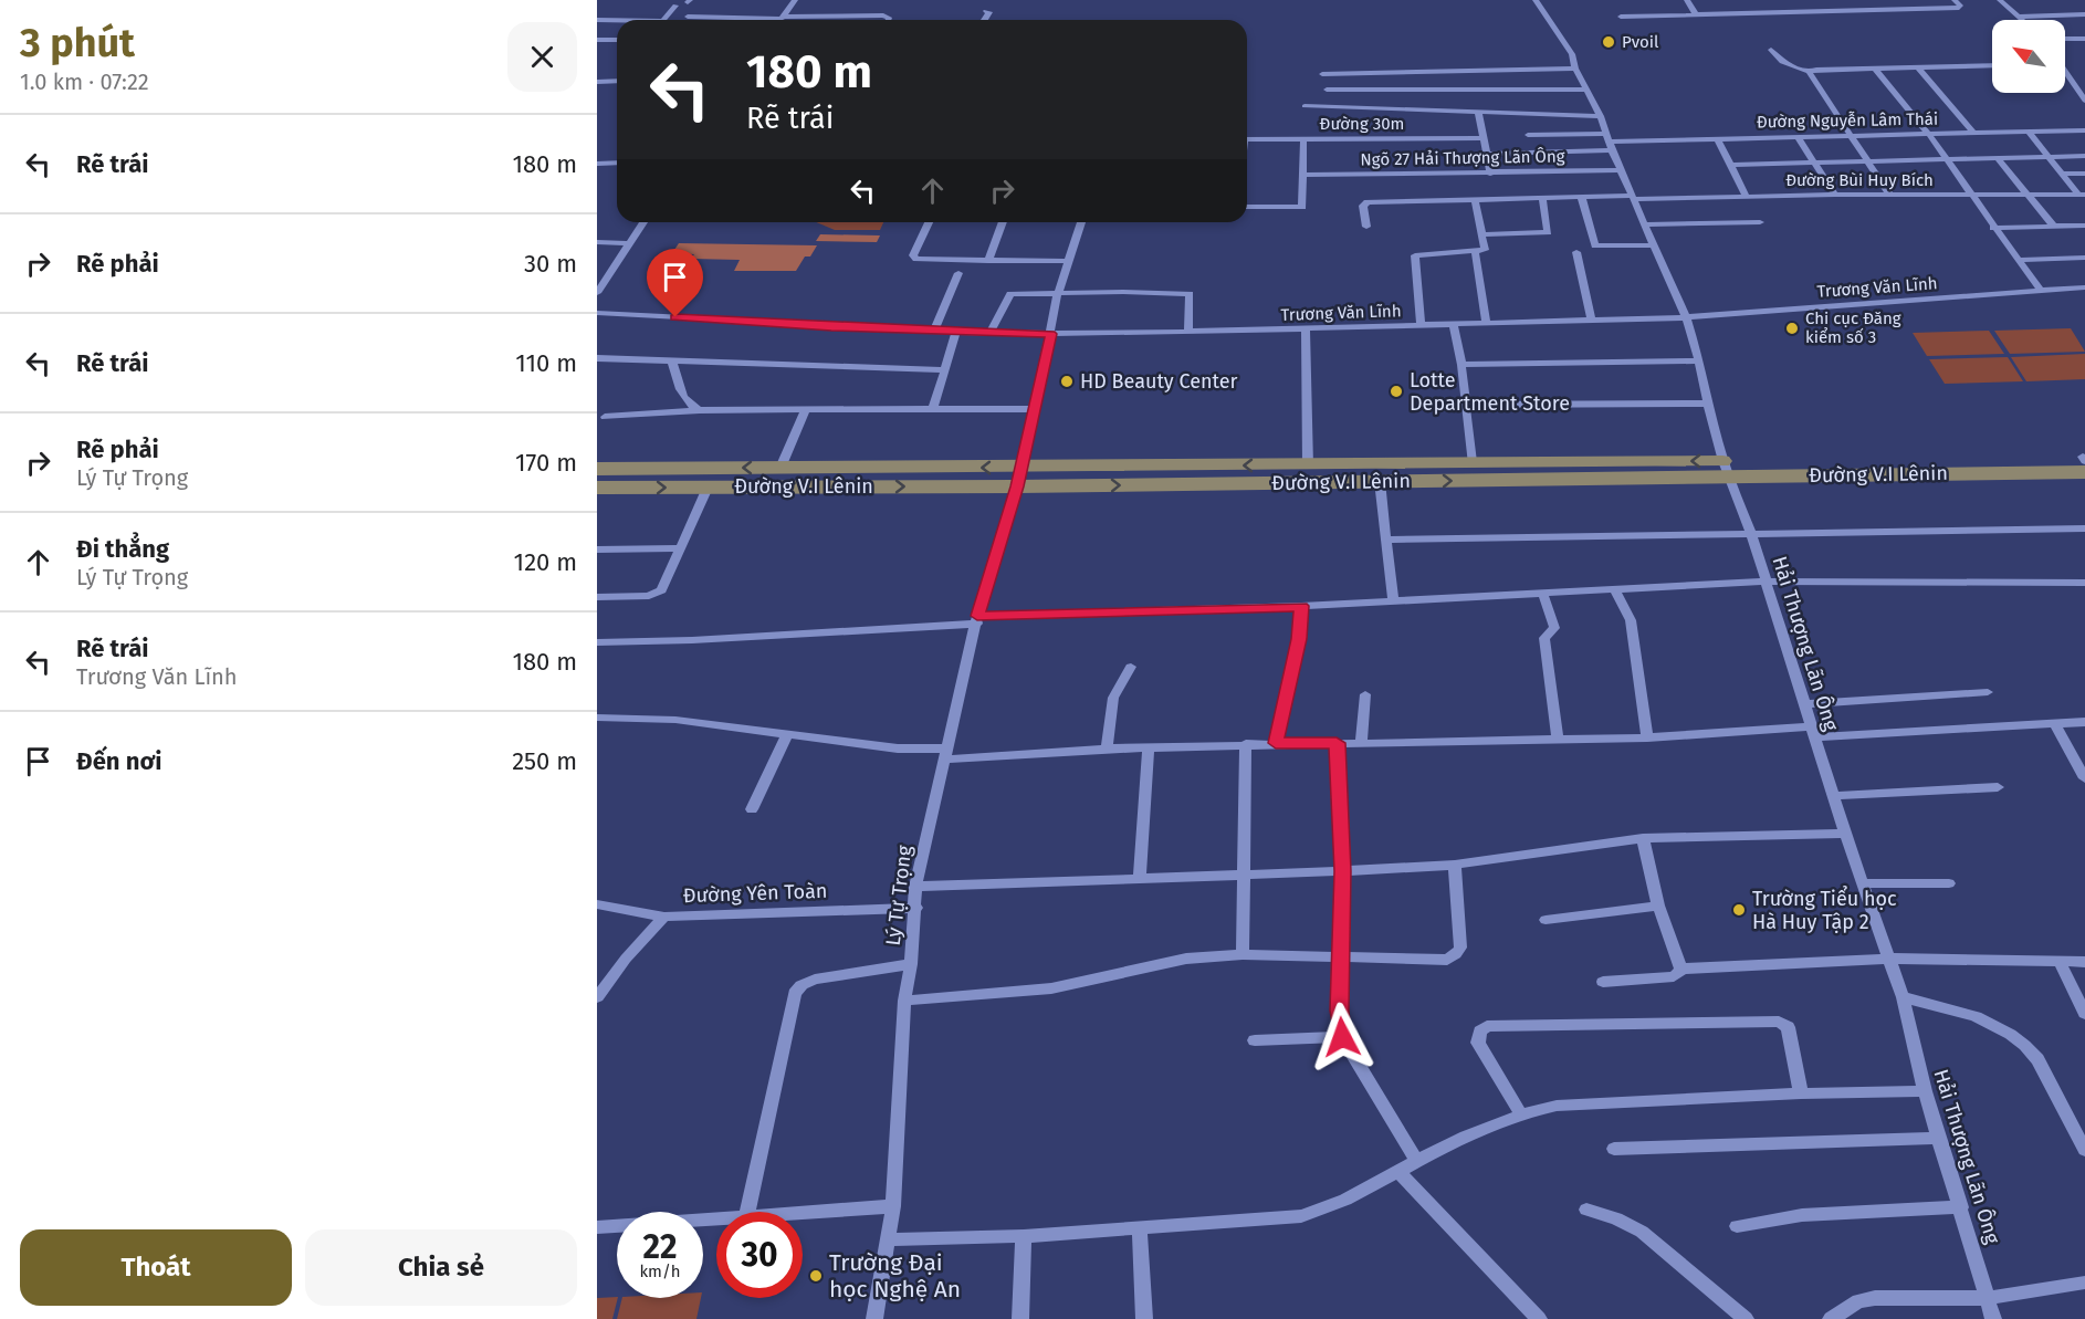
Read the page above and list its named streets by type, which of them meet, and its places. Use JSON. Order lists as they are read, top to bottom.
{
  "streets": {
    "main road": ["Đường V.I Lênin"],
    "street": [
      "Đường Nguyễn Lâm Thái",
      "Đường 30m",
      "Ngõ 27 Hải Thượng Lãn Ông",
      "Đường Bùi Huy Bích",
      "Trương Văn Lĩnh",
      "Hải Thượng Lãn Ông",
      "Đường Yên Toàn",
      "Lý Tự Trọng"
    ]
  },
  "crossings": [
    ["Đường Nguyễn Lâm Thái", "Hải Thượng Lãn Ông"],
    ["Ngõ 27 Hải Thượng Lãn Ông", "Hải Thượng Lãn Ông"],
    ["Đường Bùi Huy Bích", "Hải Thượng Lãn Ông"],
    ["Trương Văn Lĩnh", "Hải Thượng Lãn Ông"],
    ["Trương Văn Lĩnh", "Lý Tự Trọng"],
    ["Đường V.I Lênin", "Hải Thượng Lãn Ông"],
    ["Đường V.I Lênin", "Lý Tự Trọng"],
    ["Đường Yên Toàn", "Lý Tự Trọng"]
  ],
  "places": [
    "Pvoil",
    "Chi cục Đăng kiểm số 3",
    "HD Beauty Center",
    "Lotte Department Store",
    "Trường Tiểu học Hà Huy Tập 2",
    "Trường Đại học Nghệ An"
  ],
  "north": "top left",
  "page": {
    "heading": ["3 phút", "1.0 km · 07:22"],
    "turn": ["180 m", "Rẽ trái"],
    "list": [
      {
        "name": "Rẽ trái",
        "value": "180 m"
      },
      {
        "name": "Rẽ phải",
        "value": "30 m"
      },
      {
        "name": "Rẽ trái",
        "value": "110 m"
      },
      {
        "name": "Rẽ phải",
        "note": "Lý Tự Trọng",
        "value": "170 m"
      },
      {
        "name": "Đi thẳng",
        "note": "Lý Tự Trọng",
        "value": "120 m"
      },
      {
        "name": "Rẽ trái",
        "note": "Trương Văn Lĩnh",
        "value": "180 m"
      },
      {
        "name": "Đến nơi",
        "value": "250 m"
      }
    ],
    "speed": "22 km/h",
    "limit": "30",
    "buttons": ["Thoát", "Chia sẻ"]
  }
}
